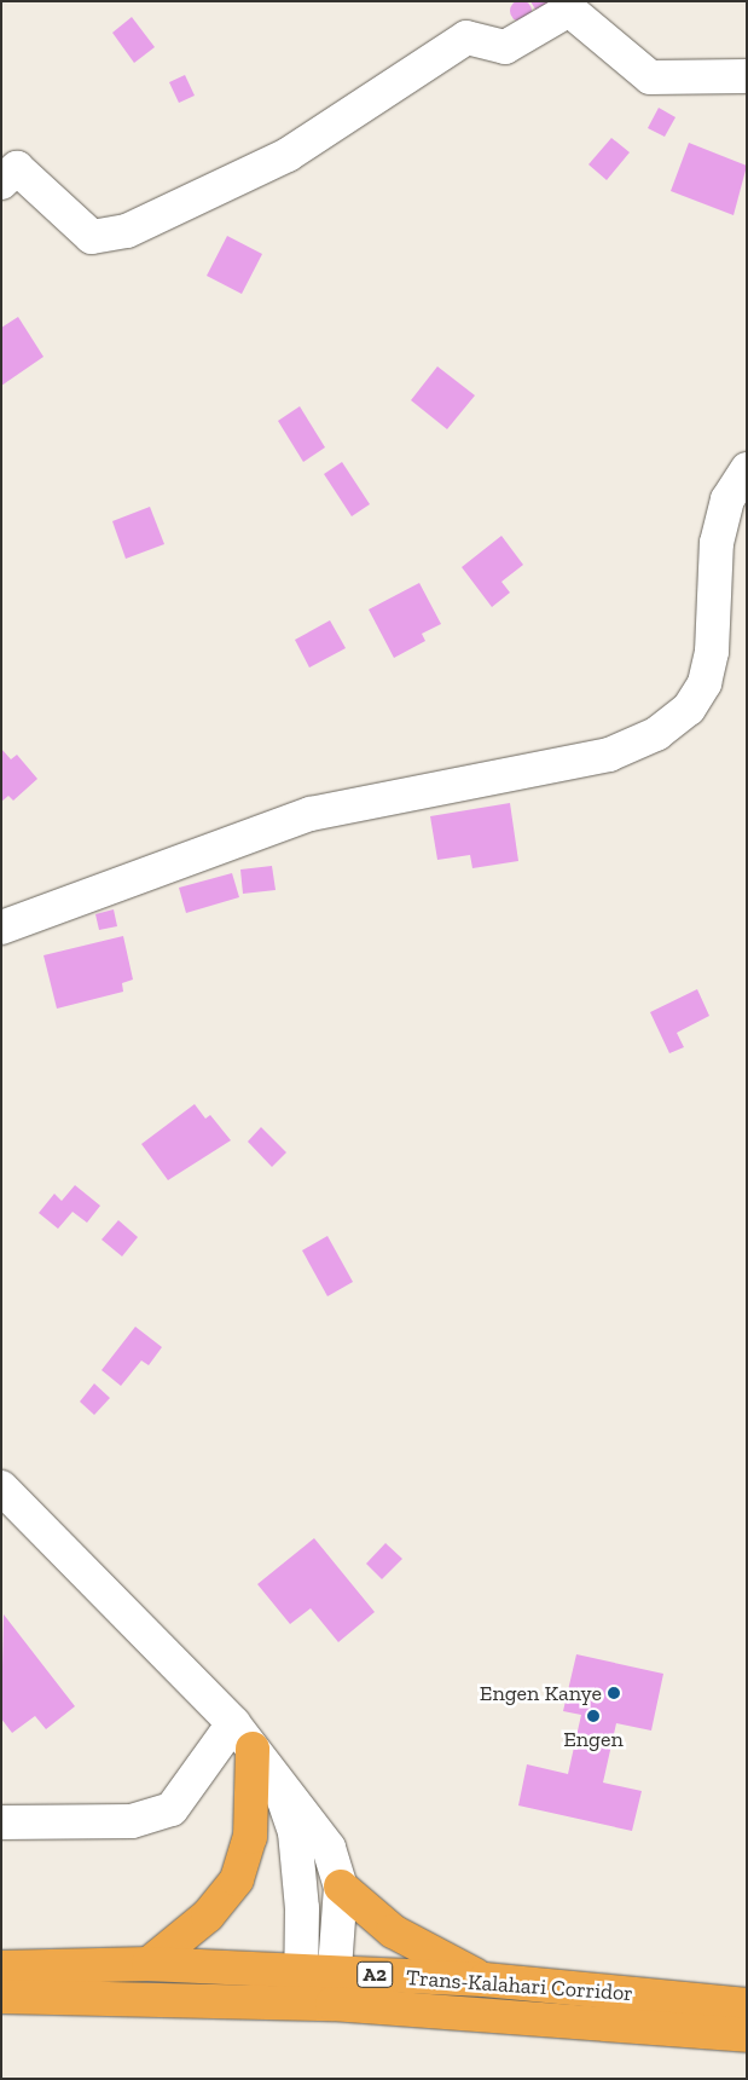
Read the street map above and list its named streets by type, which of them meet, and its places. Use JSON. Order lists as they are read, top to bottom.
{
  "streets": {
    "highway": ["A2", "Trans-Kalahari Corridor"]
  },
  "places": ["Engen Kanye", "Engen"]
}
